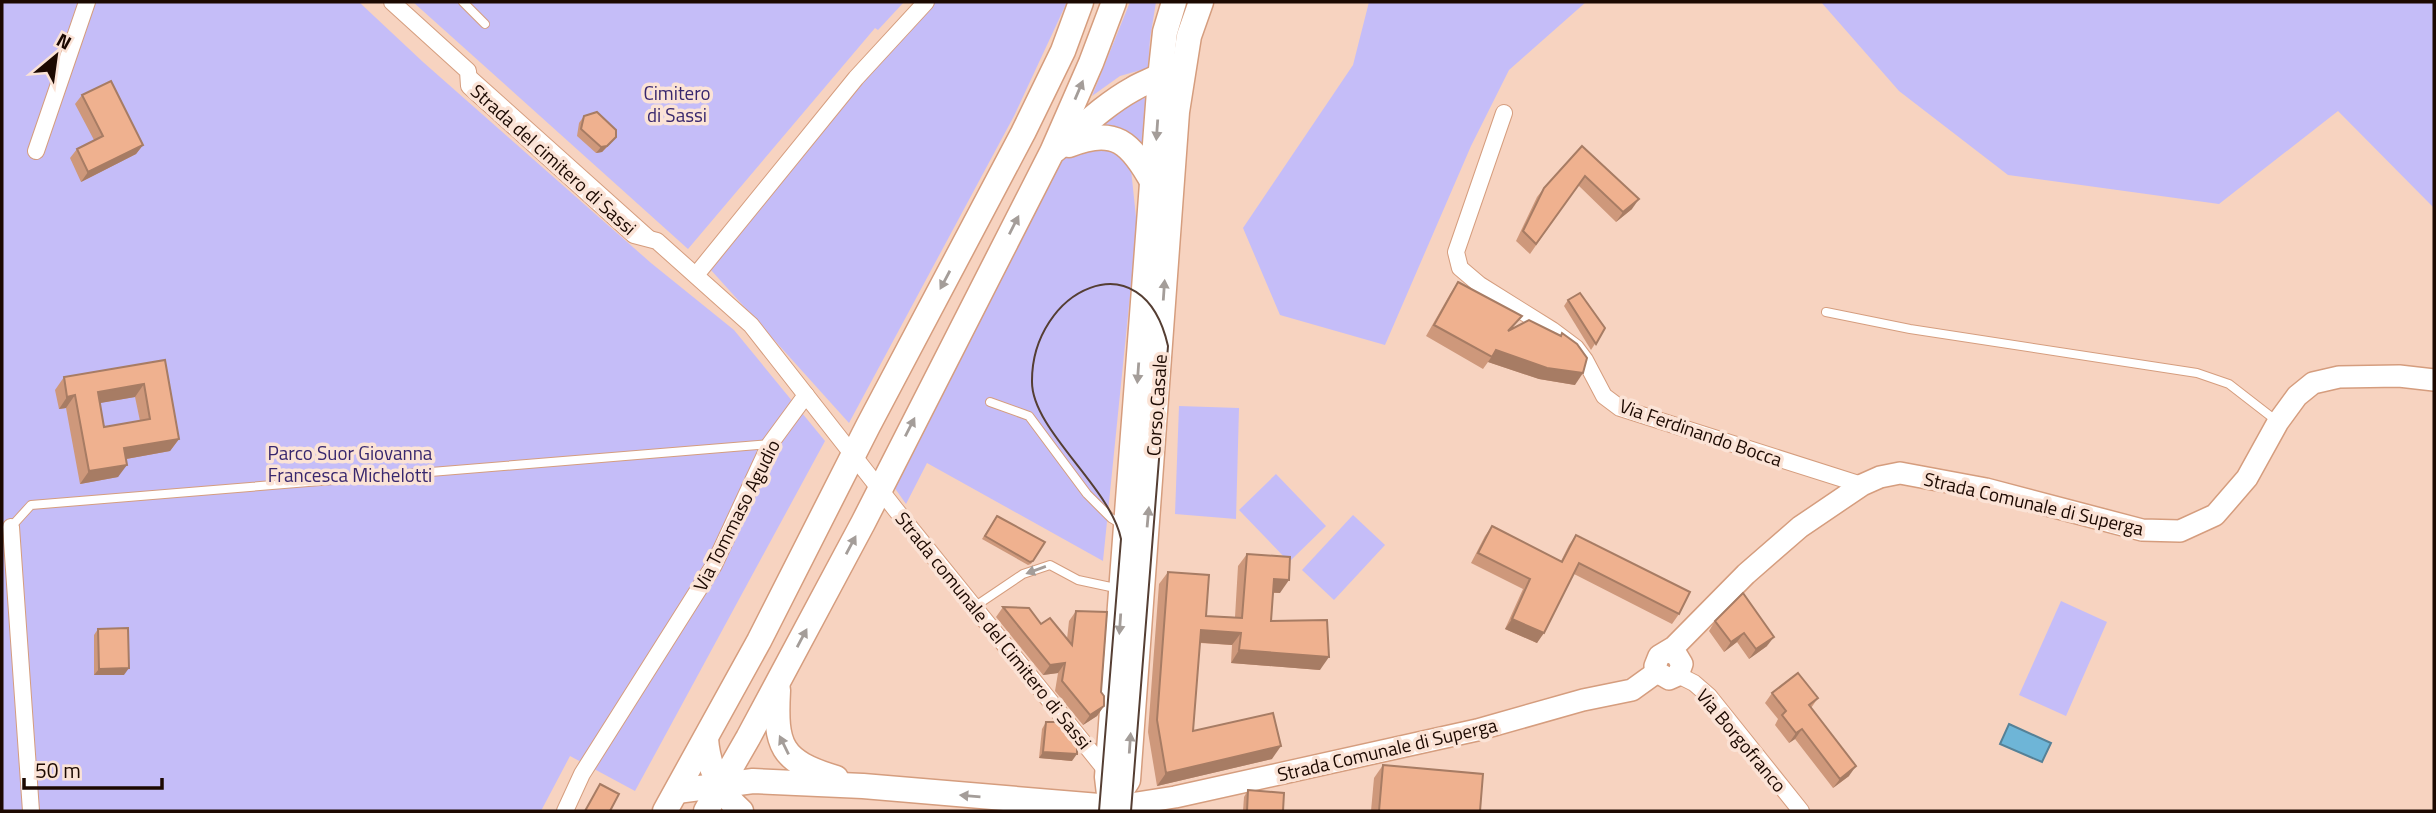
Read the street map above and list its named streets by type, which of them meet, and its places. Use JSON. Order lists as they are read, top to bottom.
{
  "streets": {
    "main road": ["Corso Casale"],
    "street": [
      "Strada del cimitero di Sassi",
      "Via Ferdinando Bocca",
      "Strada Comunale di Superga",
      "Via Tommaso Agudio",
      "Strada comunale del Cimitero di Sassi",
      "Via Borgofranco"
    ]
  },
  "crossings": [
    ["Strada del cimitero di Sassi", "Via Tommaso Agudio"],
    ["Corso Casale", "Strada Comunale di Superga"],
    ["Corso Casale", "Strada comunale del Cimitero di Sassi"],
    ["Via Ferdinando Bocca", "Strada Comunale di Superga"],
    ["Strada Comunale di Superga", "Via Borgofranco"]
  ],
  "parks": ["Cimitero di Sassi", "Parco Suor Giovanna Francesca Michelotti"],
  "scale_bar": "50 m",
  "north": "top right"
}
